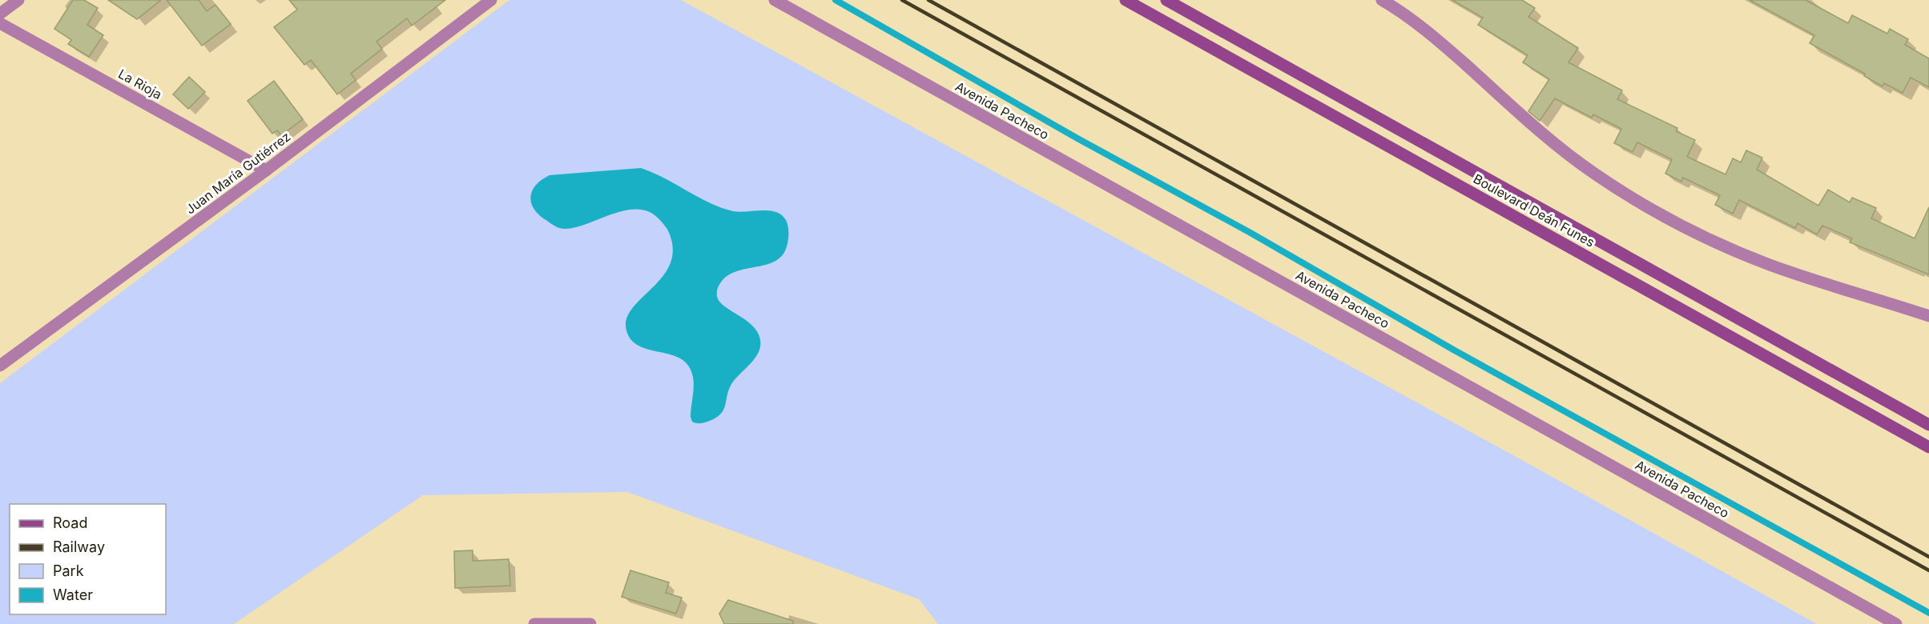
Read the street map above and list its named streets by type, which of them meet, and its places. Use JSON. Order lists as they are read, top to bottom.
{
  "streets": {
    "main road": ["Boulevard Deán Funes"],
    "street": ["La Rioja", "Avenida Pacheco", "Juan María Gutiérrez"]
  },
  "crossings": [
    ["La Rioja", "Juan María Gutiérrez"]
  ],
  "legend": [
    "Road",
    "Railway",
    "Park",
    "Water"
  ]
}
